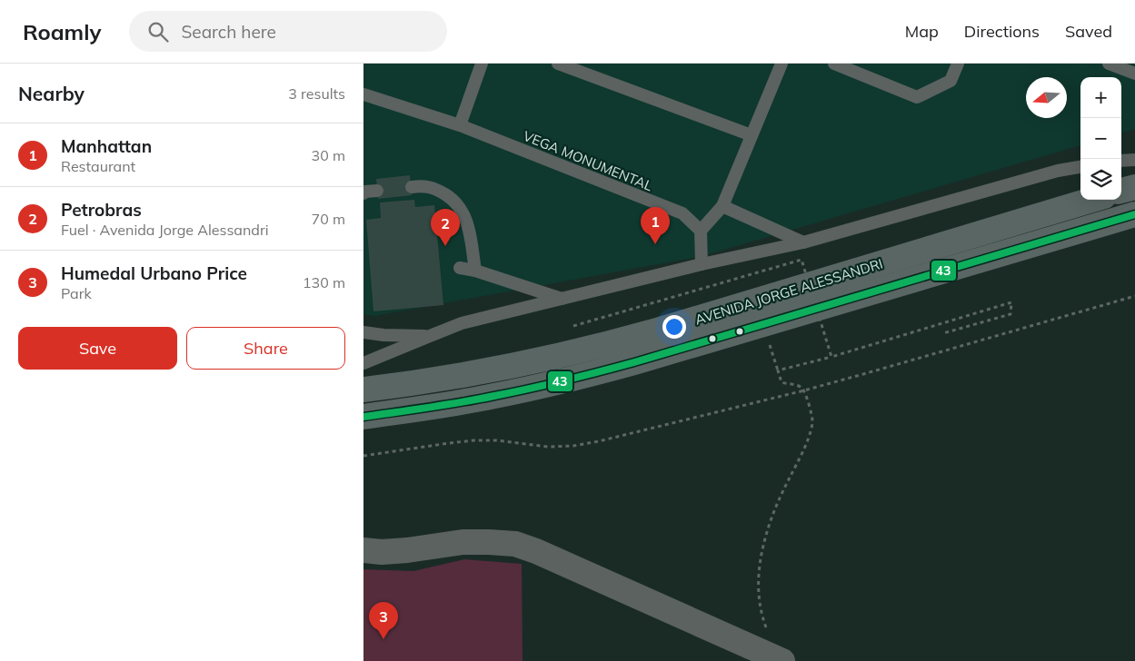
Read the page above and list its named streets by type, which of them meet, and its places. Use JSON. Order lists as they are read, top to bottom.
{
  "streets": {
    "highway": ["AVENIDA JORGE ALESSANDRI"],
    "lane": ["VEGA MONUMENTAL"]
  },
  "lines": ["transit line 43"],
  "north": "left",
  "page": {
    "header": "Roamly",
    "search": "Search here",
    "nav": ["Map", "Directions", "Saved"],
    "heading": ["Nearby", "3 results"],
    "map_buttons": ["+", "−"],
    "list": [
      {
        "mark": "1",
        "name": "Manhattan",
        "note": "Restaurant",
        "value": "30 m"
      },
      {
        "mark": "2",
        "name": "Petrobras",
        "note": "Fuel · Avenida Jorge Alessandri",
        "value": "70 m"
      },
      {
        "mark": "3",
        "name": "Humedal Urbano Price",
        "note": "Park",
        "value": "130 m"
      }
    ],
    "pins": ["1", "2", "3"],
    "buttons": ["Save", "Share"]
  }
}
